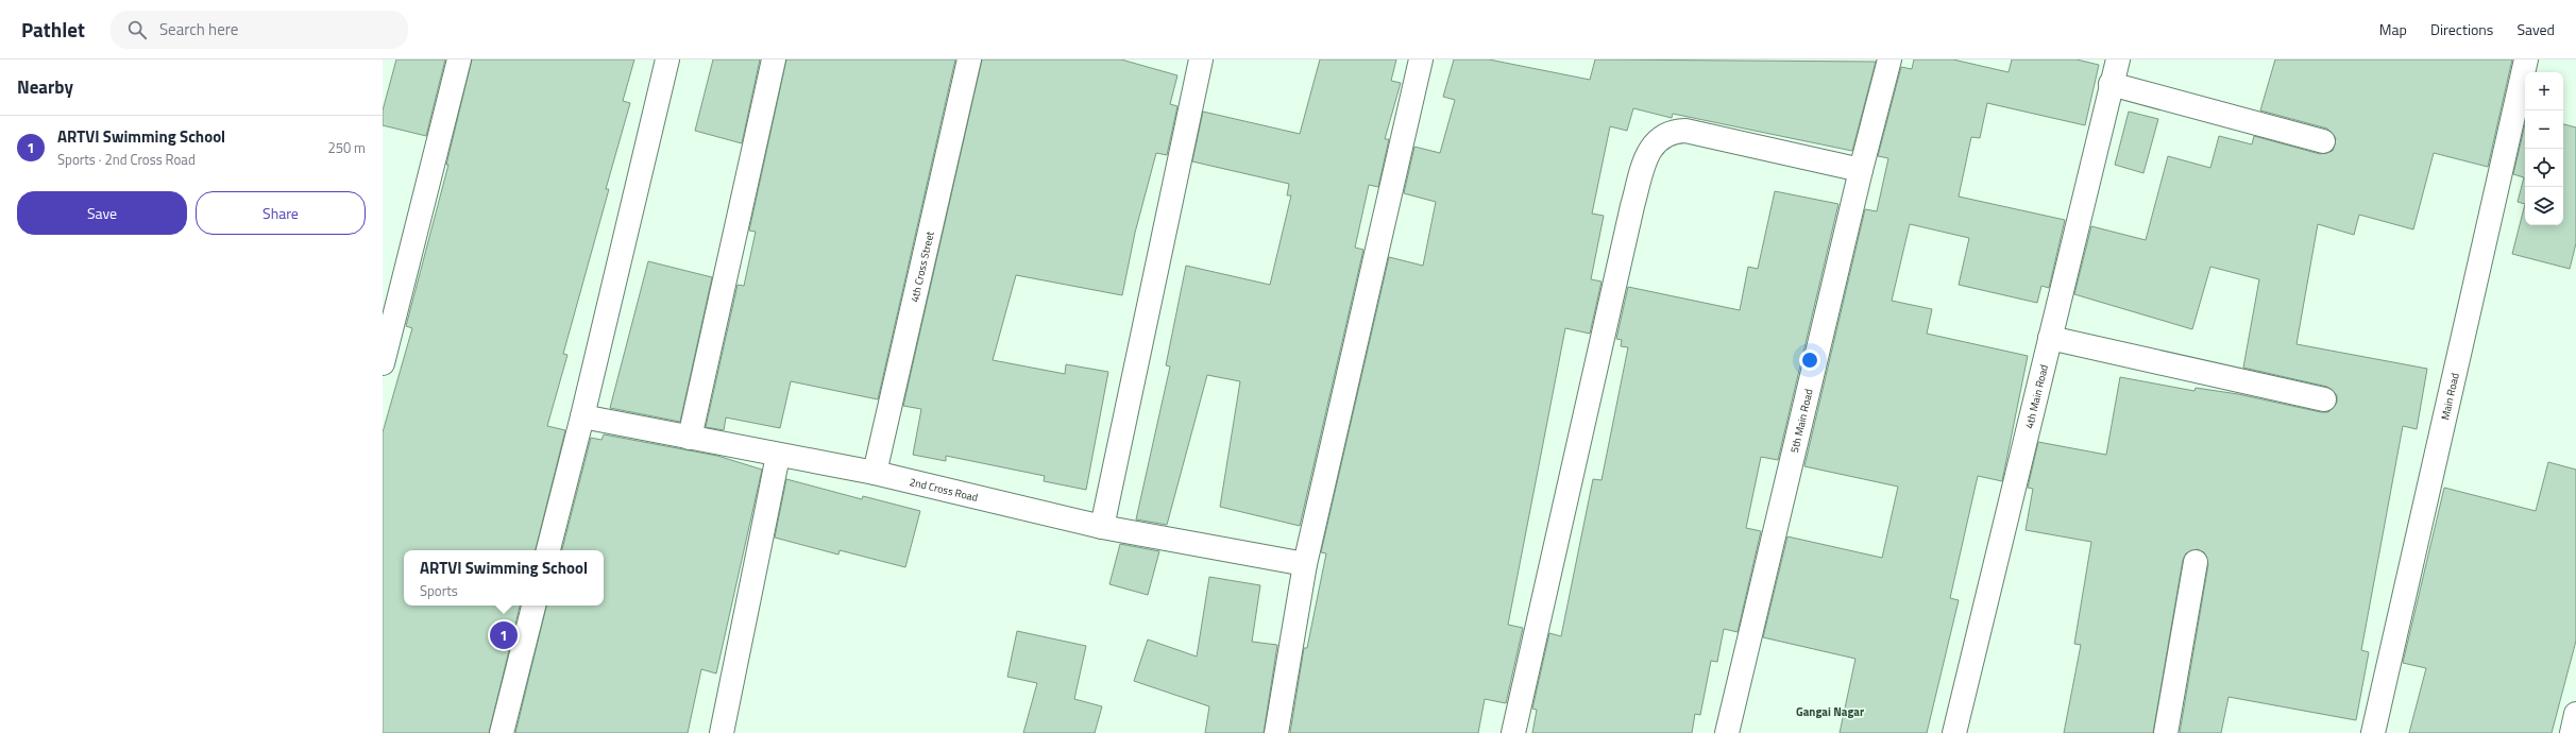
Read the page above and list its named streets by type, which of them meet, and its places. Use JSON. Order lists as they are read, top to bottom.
{
  "streets": {
    "street": [
      "4th Cross Street",
      "4th Main Road",
      "Main Road",
      "5th Main Road",
      "2nd Cross Road"
    ]
  },
  "crossings": [
    ["4th Cross Street", "2nd Cross Road"]
  ],
  "districts": ["Gangai Nagar"],
  "page": {
    "header": "Pathlet",
    "search": "Search here",
    "nav": ["Map", "Directions", "Saved"],
    "heading": "Nearby",
    "map_buttons": ["+", "−"],
    "list": [
      {
        "mark": "1",
        "name": "ARTVI Swimming School",
        "note": "Sports · 2nd Cross Road",
        "value": "250 m"
      }
    ],
    "buttons": ["Save", "Share"],
    "popup": ["ARTVI Swimming School", "Sports"],
    "pins": "1"
  }
}
